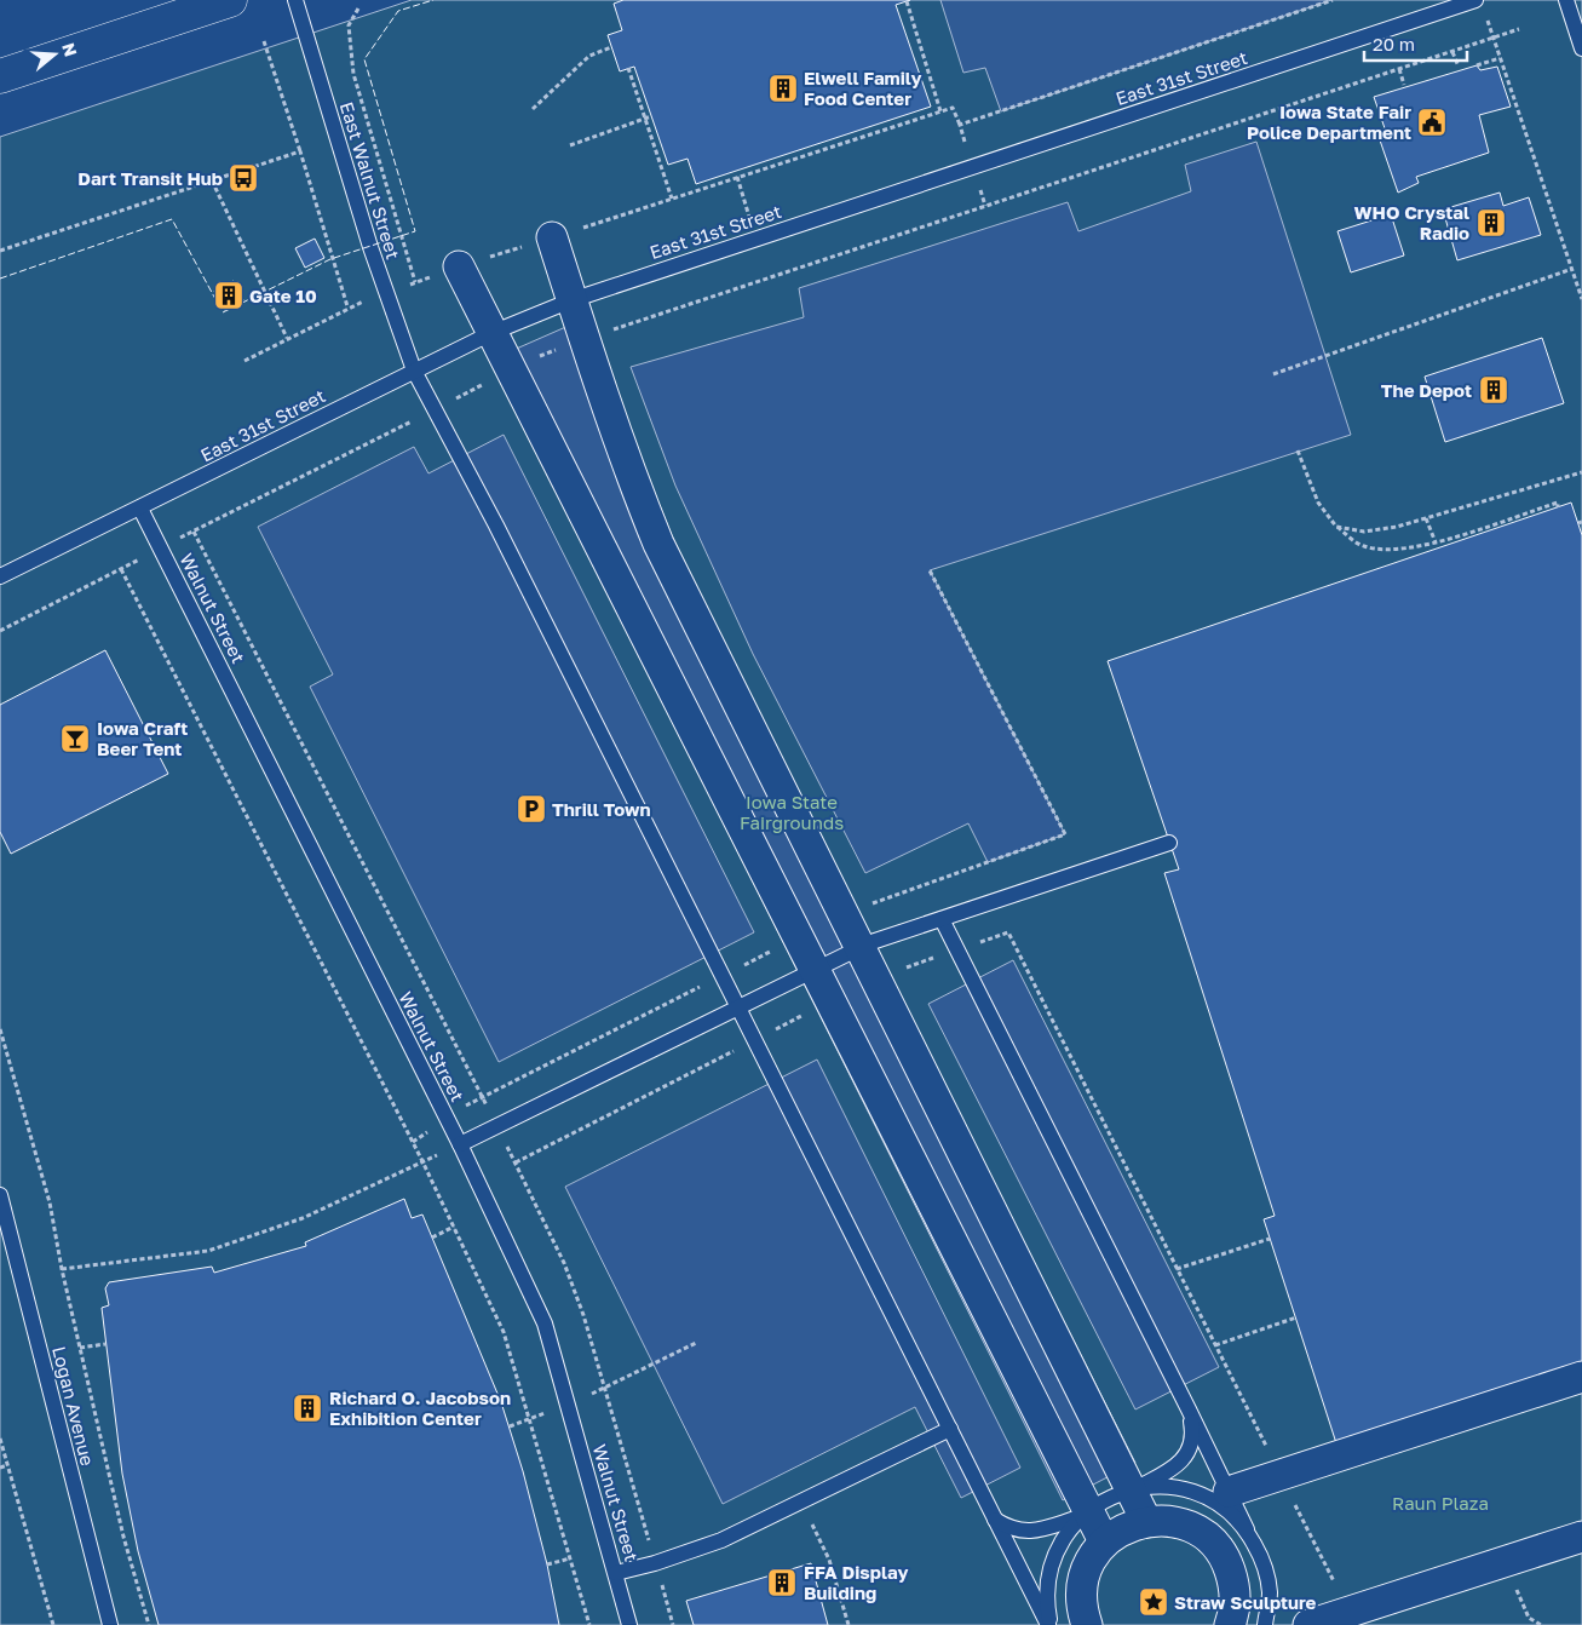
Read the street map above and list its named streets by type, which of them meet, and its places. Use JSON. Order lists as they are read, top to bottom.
{
  "streets": {
    "lane": [
      "East 31st Street",
      "East Walnut Street",
      "Walnut Street",
      "Logan Avenue"
    ]
  },
  "crossings": [
    ["East 31st Street", "East Walnut Street"],
    ["East 31st Street", "Walnut Street"]
  ],
  "parks": ["Iowa State Fairgrounds", "Raun Plaza"],
  "places": {
    "building": [
      "Elwell Family Food Center",
      "WHO Crystal Radio",
      "Gate 10",
      "The Depot",
      "Richard O. Jacobson Exhibition Center",
      "FFA Display Building"
    ],
    "public building": ["Iowa State Fair Police Department"],
    "bus stop": ["Dart Transit Hub"],
    "bar": ["Iowa Craft Beer Tent"],
    "parking": ["Thrill Town"],
    "place": ["Straw Sculpture"]
  },
  "scale_bar": "20 m",
  "north": "right"
}
